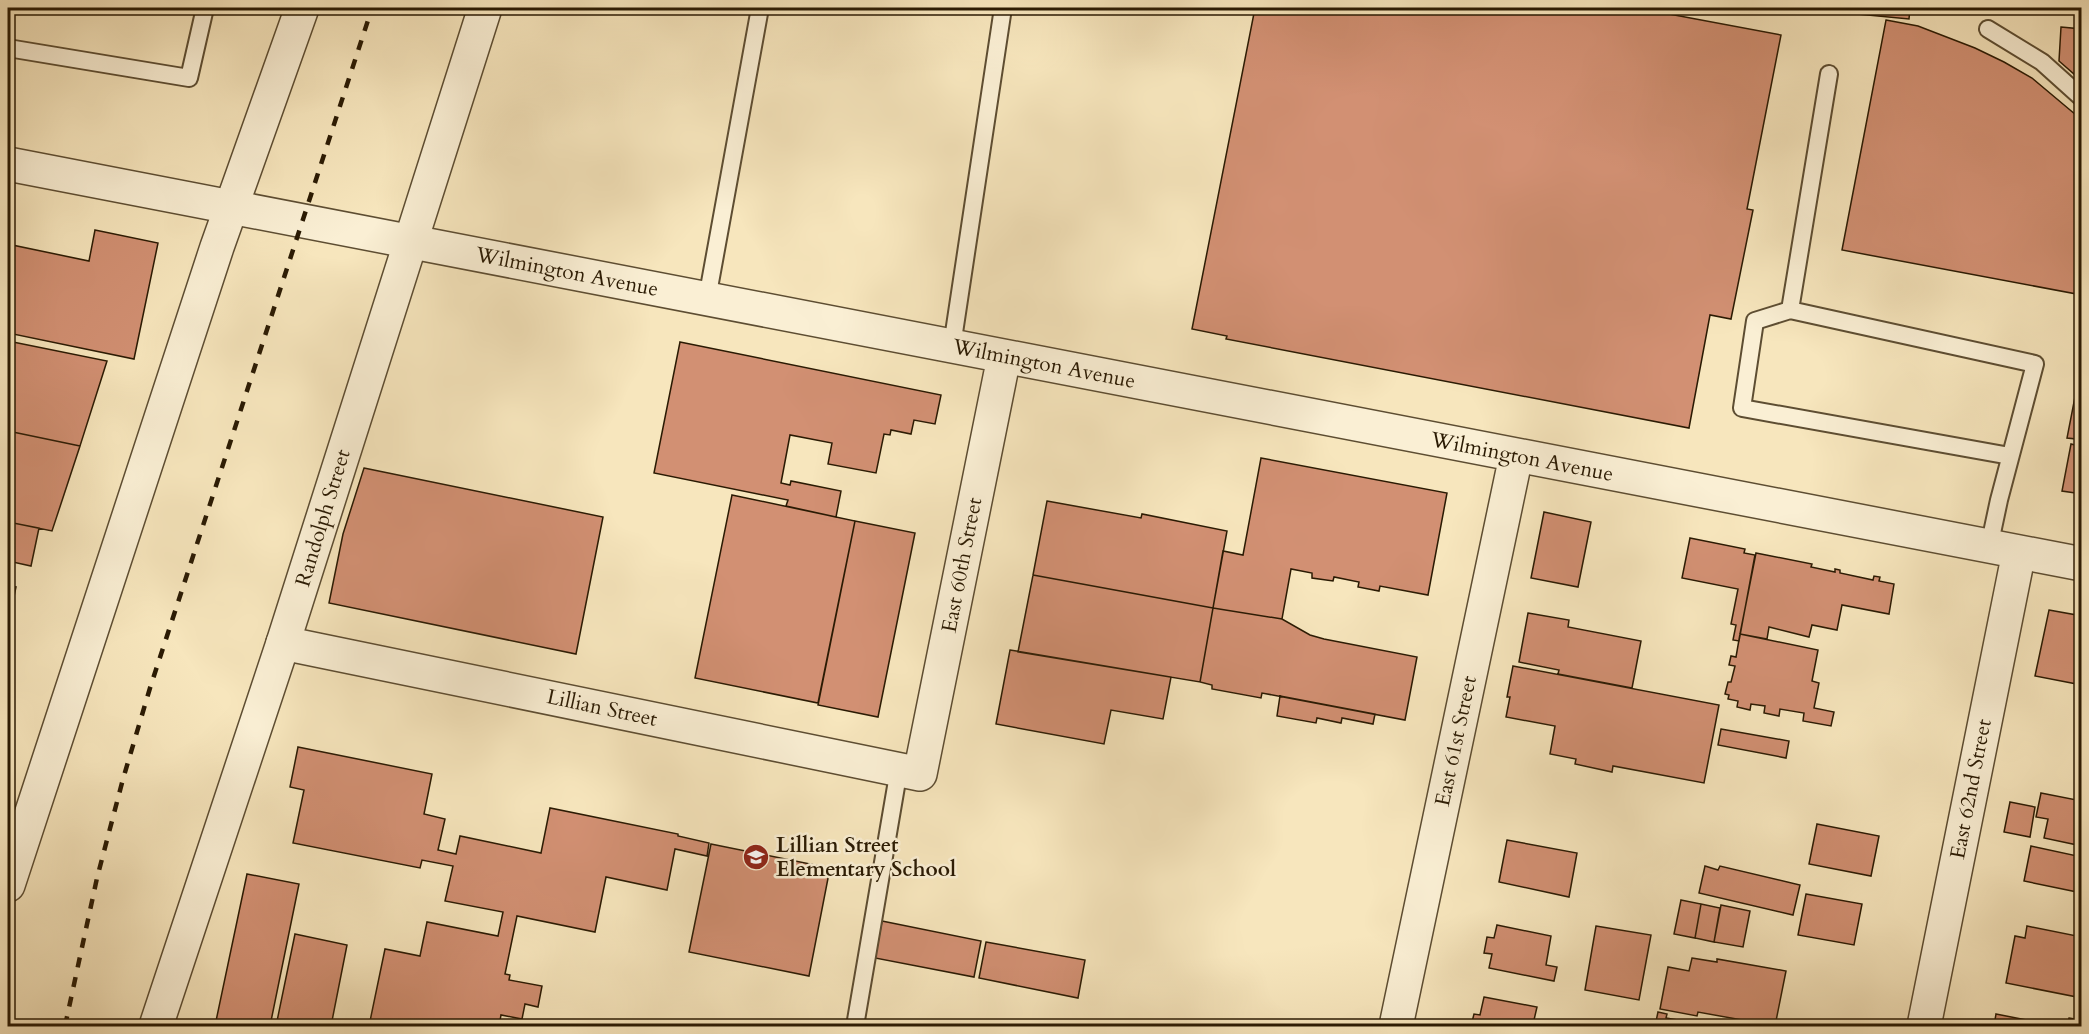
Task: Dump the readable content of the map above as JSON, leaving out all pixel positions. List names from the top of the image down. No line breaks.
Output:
{"streets":{"street":["Wilmington Avenue","Randolph Street","East 60th Street","Lillian Street","East 61st Street","East 62nd Street"]},"crossings":[["Wilmington Avenue","Randolph Street"],["Wilmington Avenue","East 60th Street"],["Wilmington Avenue","East 61st Street"],["Wilmington Avenue","East 62nd Street"],["Randolph Street","Lillian Street"],["East 60th Street","Lillian Street"]],"places":{"school or university":["Lillian Street Elementary School"]}}
